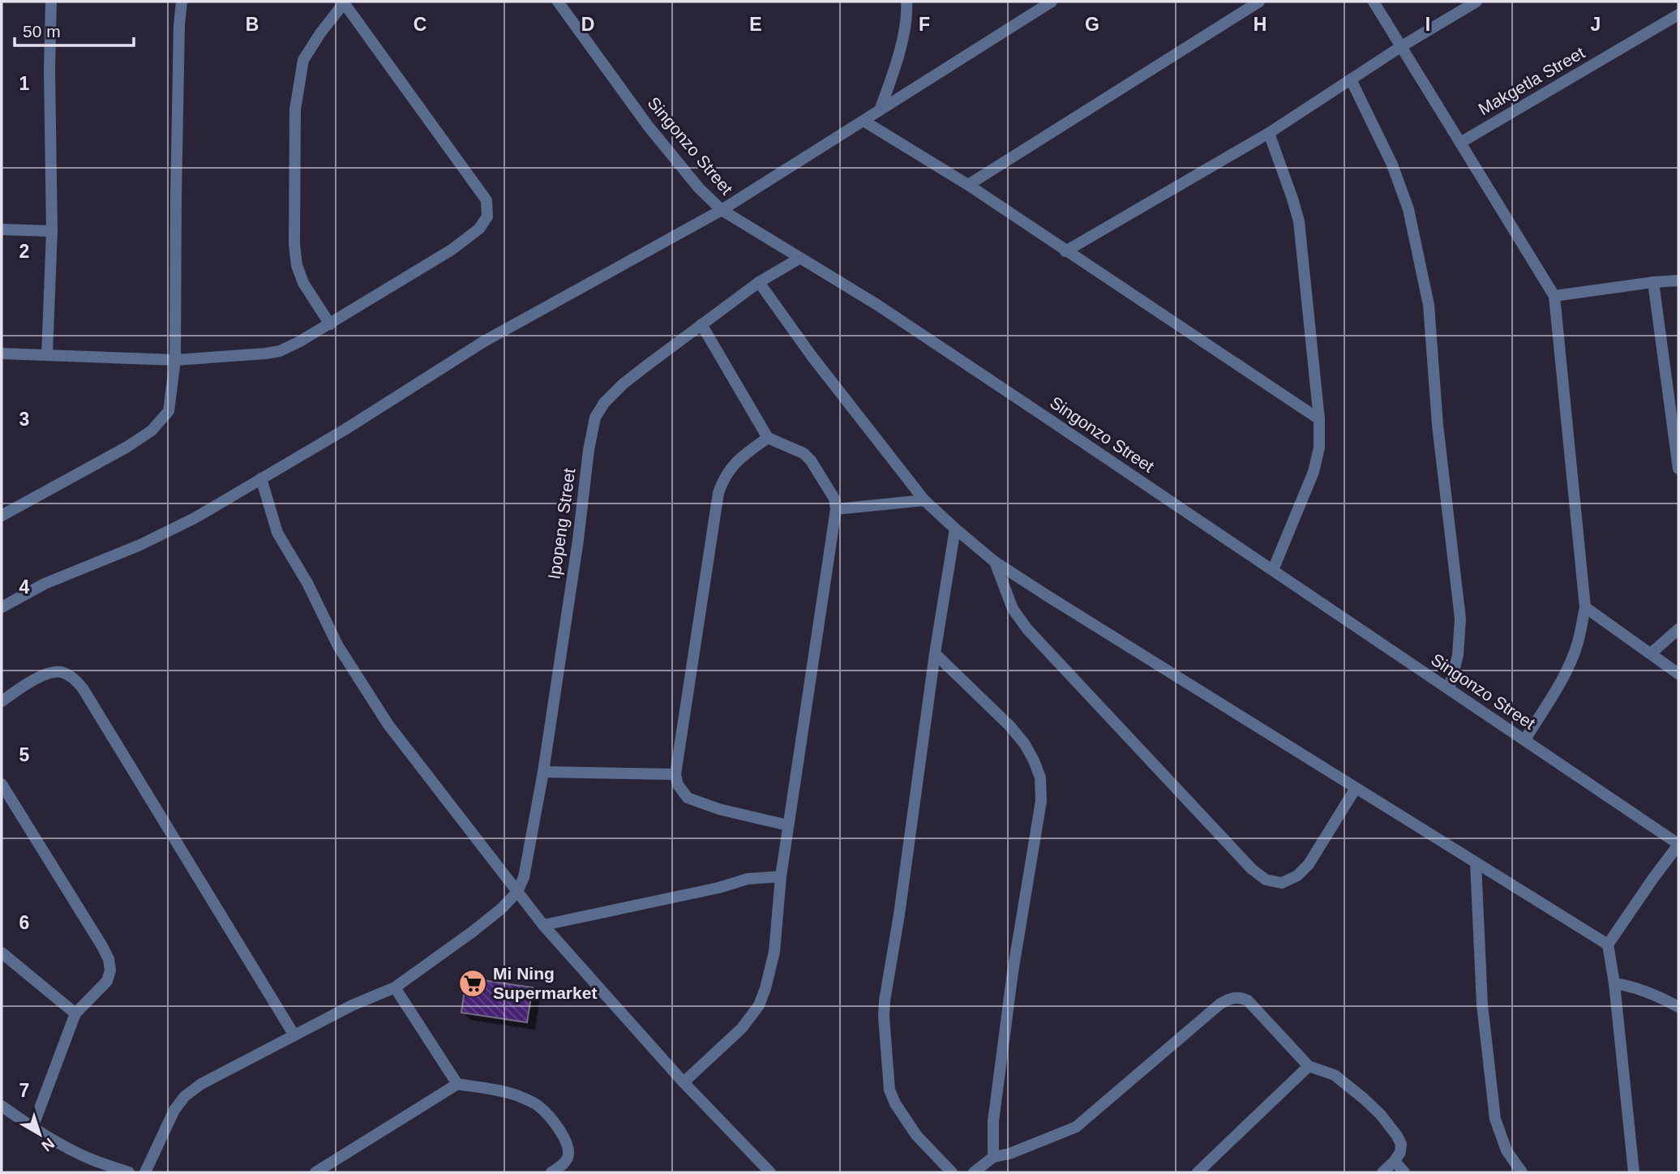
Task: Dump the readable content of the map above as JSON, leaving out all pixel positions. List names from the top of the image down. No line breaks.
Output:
{"streets":{"street":["Makgetla Street","Singonzo Street","Ipopeng Street"]},"crossings":[["Singonzo Street","Ipopeng Street"]],"places":{"supermarket":["Mi Ning Supermarket"]},"scale_bar":"50 m","north":"bottom right","grid":{"columns":["B","C","D","E","F","G","H","I","J"],"rows":["1","2","3","4","5","6","7"]}}
